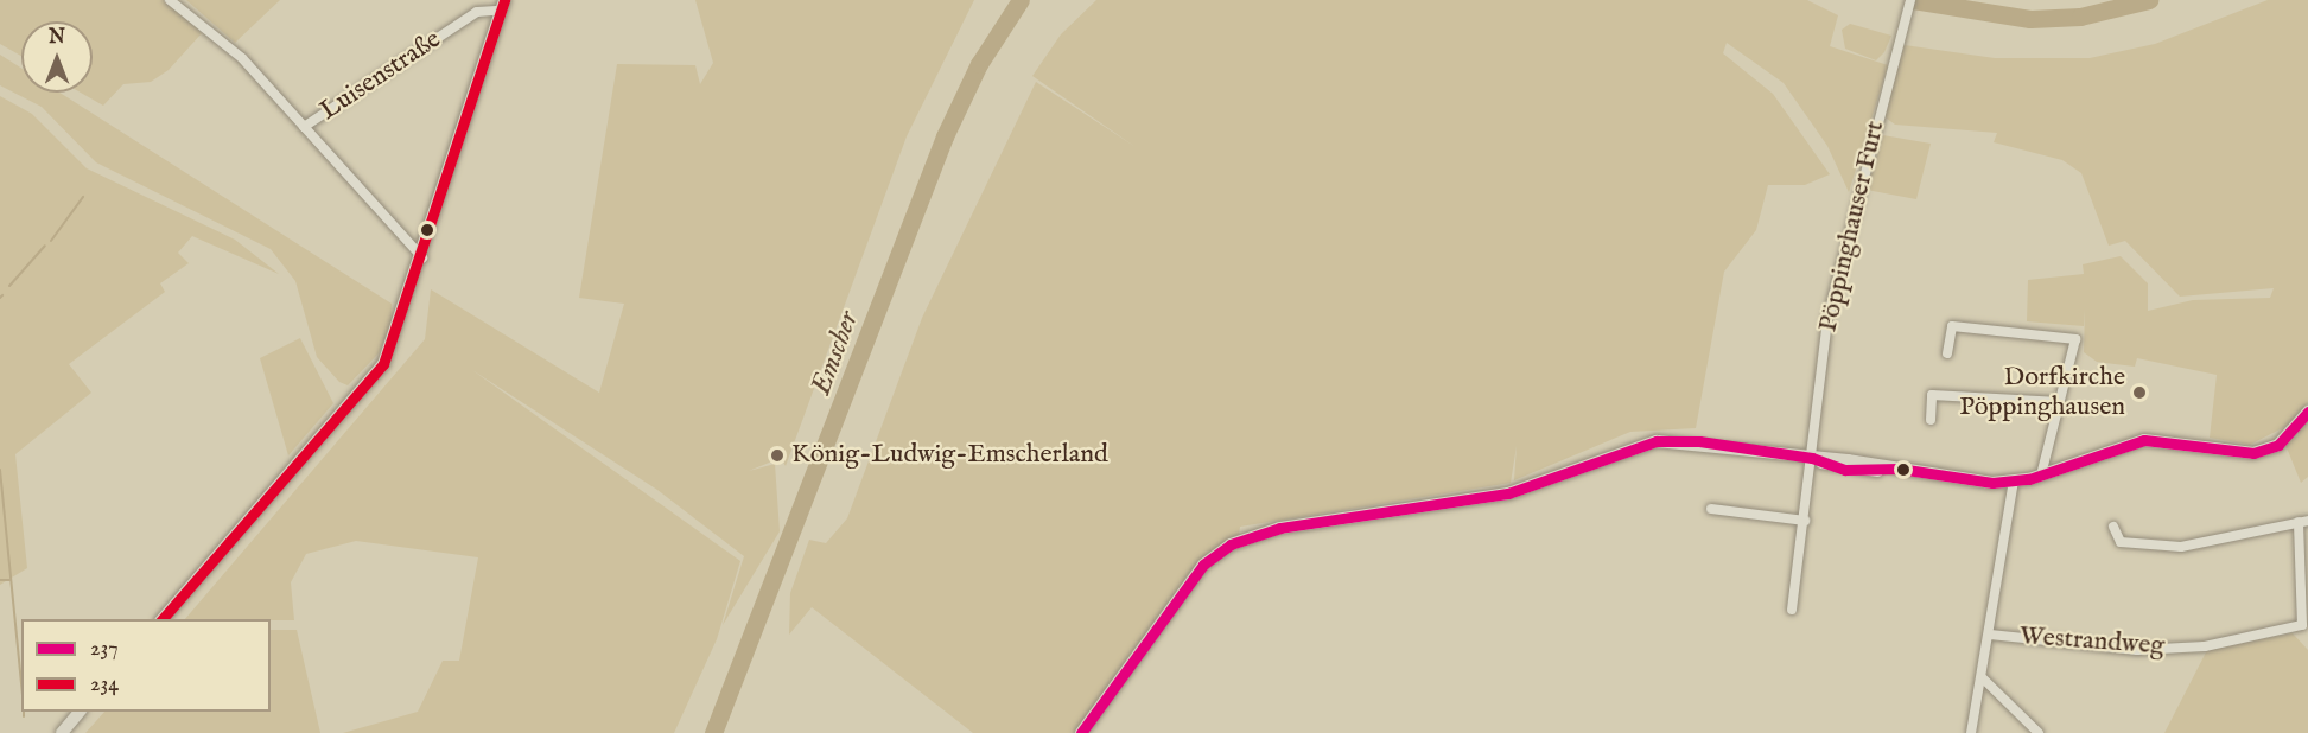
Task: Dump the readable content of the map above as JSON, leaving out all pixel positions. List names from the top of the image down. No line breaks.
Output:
{"streets":{"street":["Luisenstraße","Pöppinghauser Furt","Westrandweg"]},"water":["Emscher"],"places":["Dorfkirche Pöppinghausen","König-Ludwig-Emscherland"],"lines":["transit line 234","transit line 237"],"legend":["237","234"],"north":"top"}
